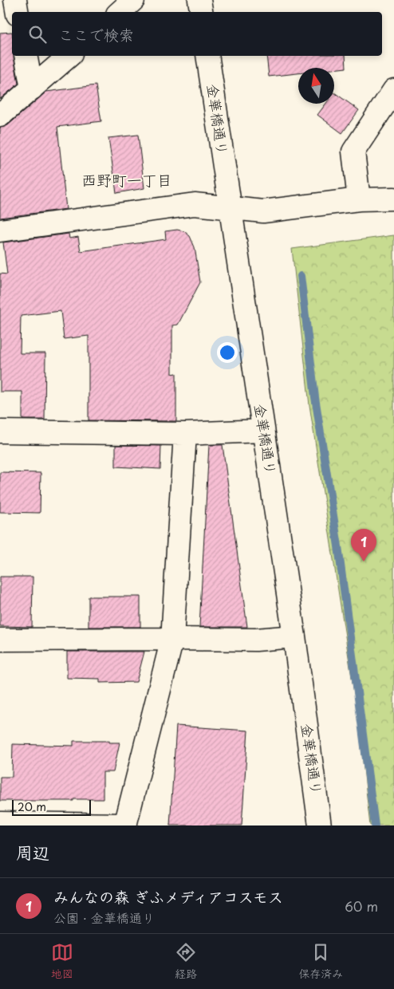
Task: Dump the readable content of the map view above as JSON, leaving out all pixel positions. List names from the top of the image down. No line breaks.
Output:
{"streets":{"street":["金華橋通り"]},"districts":["西野町一丁目"],"scale_bar":"20 m","north":"top","page":{"search":"ここで検索","pins":"1","scale":"20 m","heading":"周辺","list":[{"mark":"1","name":"みんなの森 ぎふメディアコスモス","note":"公園 · 金華橋通り","value":"60 m"}],"nav":["地図","経路","保存済み"]}}
